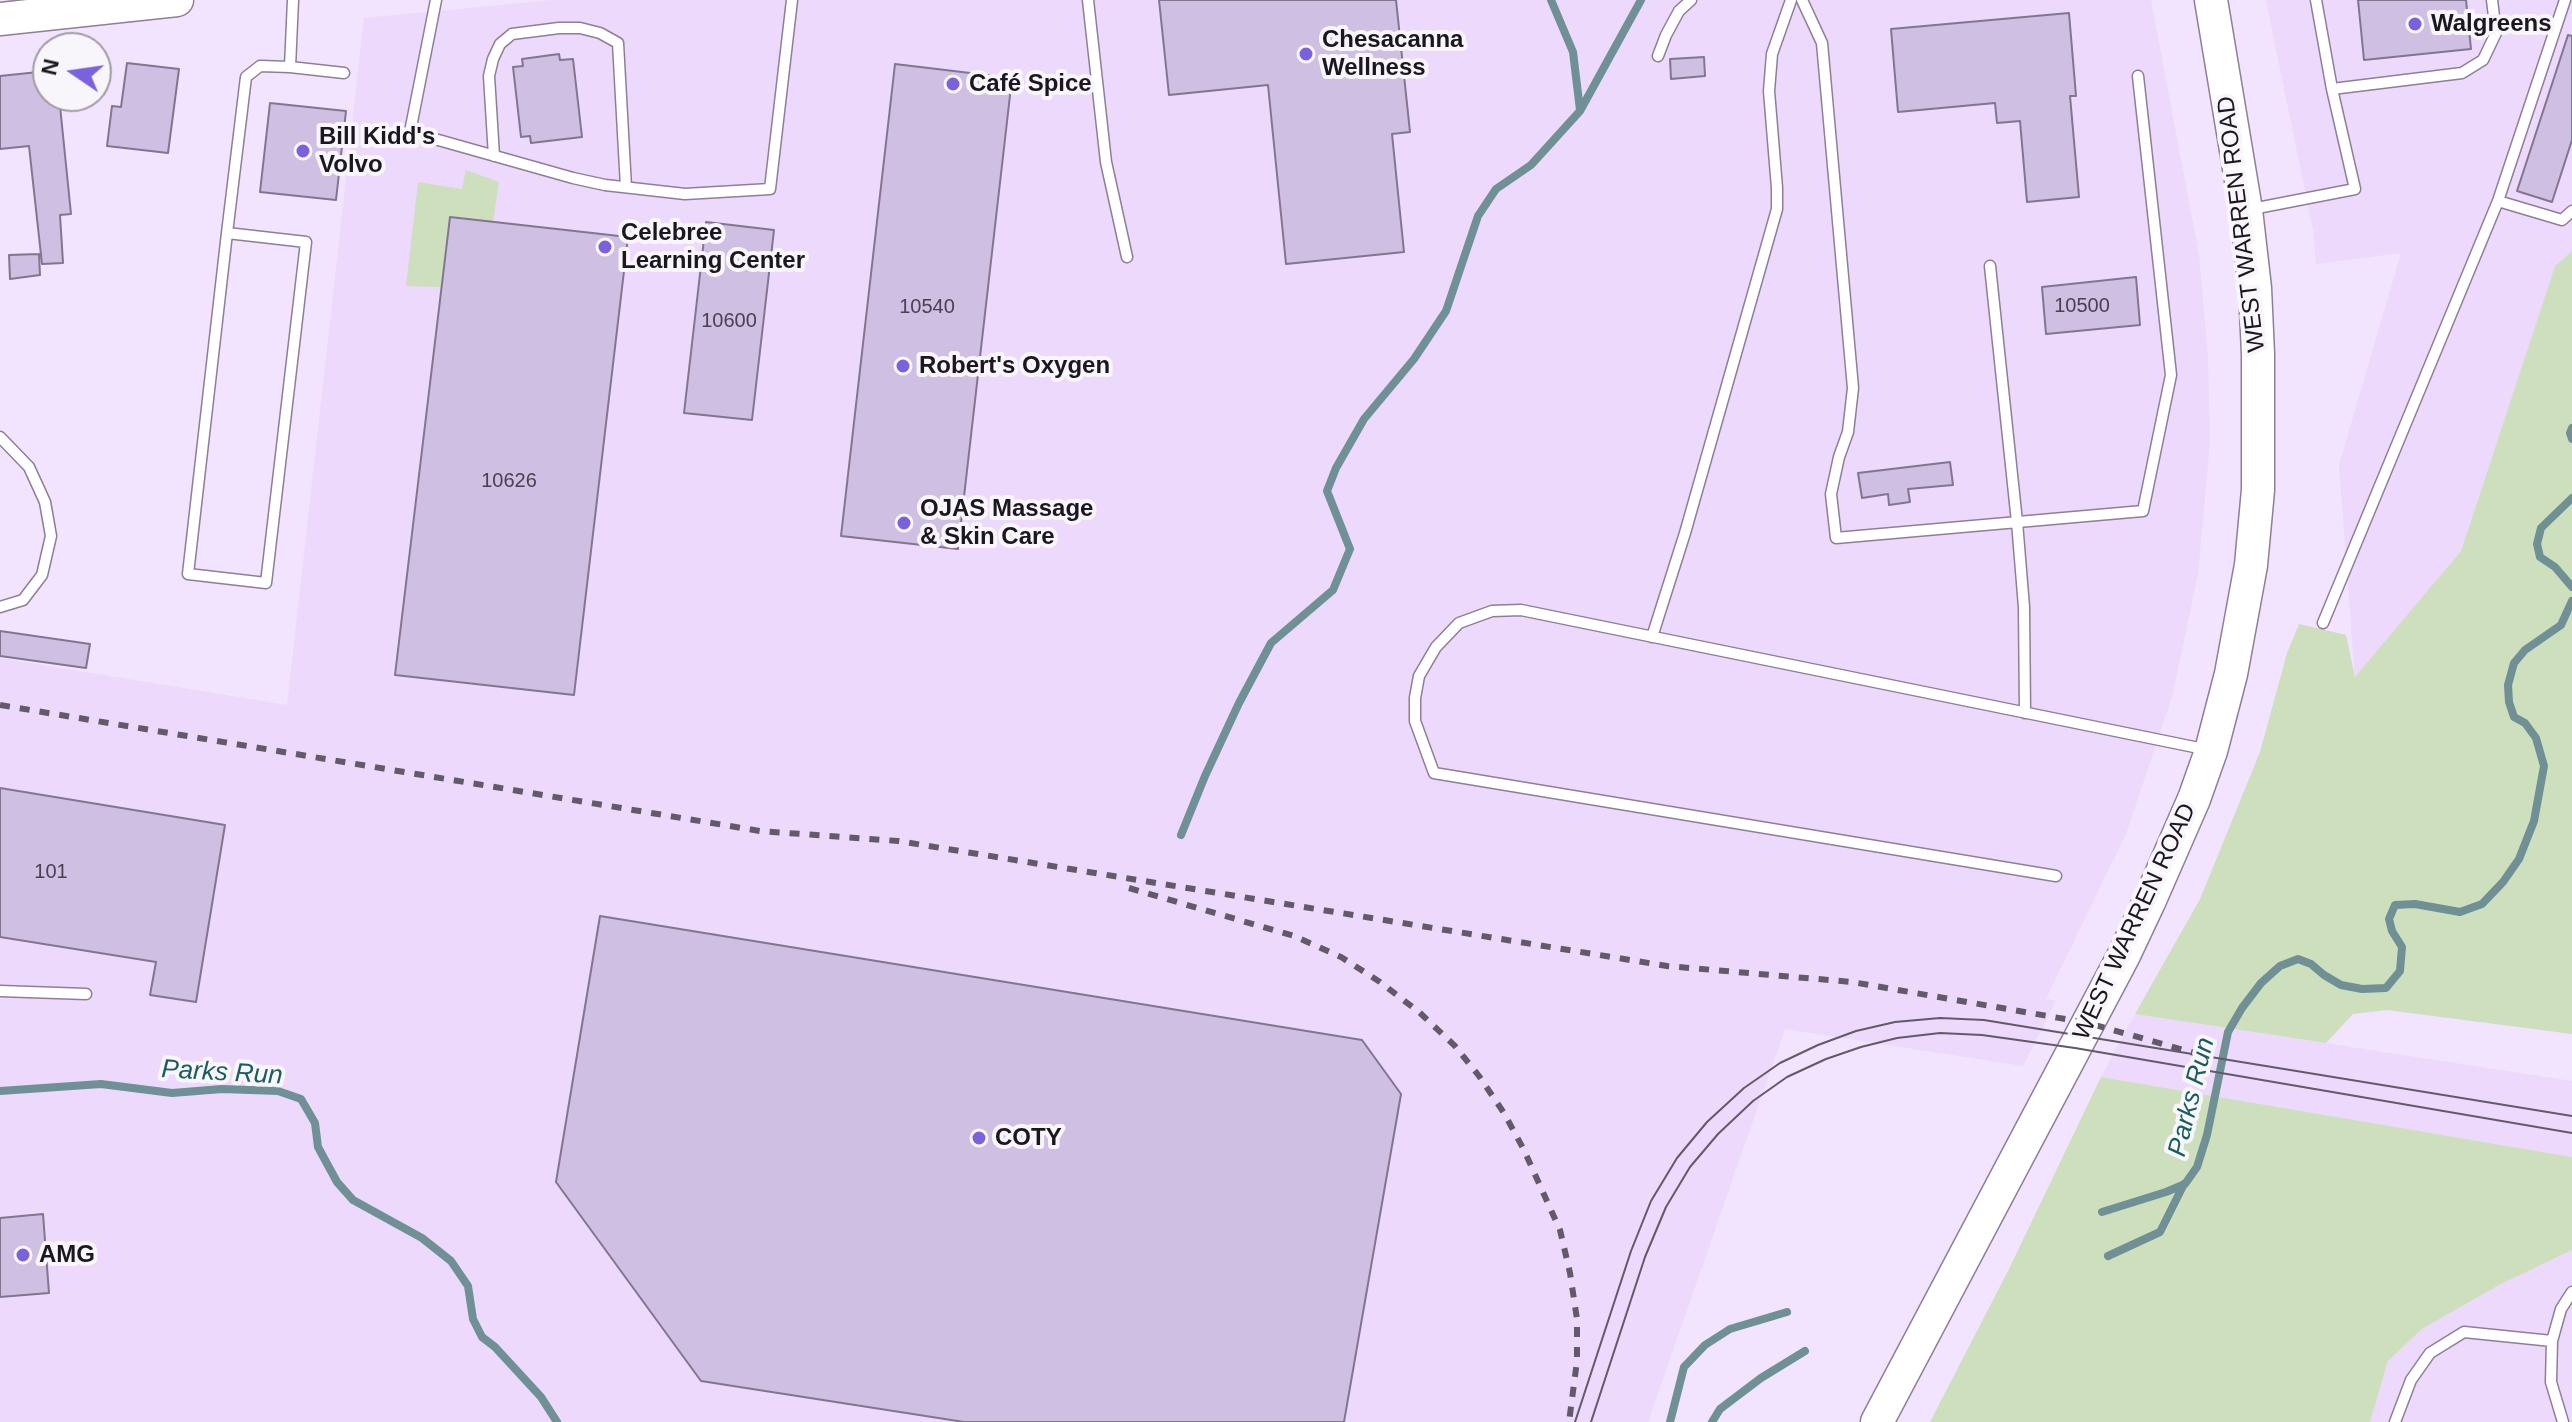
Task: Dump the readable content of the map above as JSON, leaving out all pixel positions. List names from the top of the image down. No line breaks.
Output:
{"streets":{"main road":["WEST WARREN ROAD"]},"water":["Parks Run"],"places":["Walgreens","Chesacanna Wellness","Café Spice","Bill Kidd's Volvo","Celebree Learning Center","Robert's Oxygen","OJAS Massage & Skin Care","COTY","AMG"],"house_numbers":["10500","10540","10600","10626","101"],"north":"left"}
